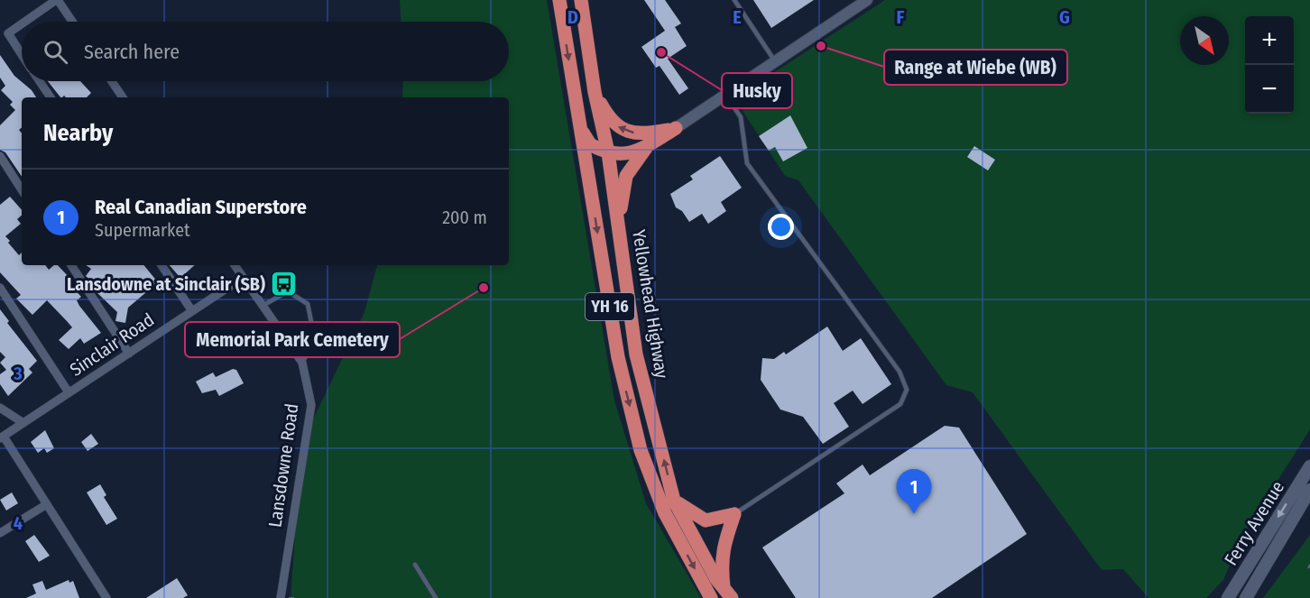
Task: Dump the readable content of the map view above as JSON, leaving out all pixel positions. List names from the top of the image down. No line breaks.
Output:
{"streets":{"highway":["Yellowhead Highway","YH 16"],"main road":["Ferry Avenue"],"street":["Sinclair Road","Lansdowne Road"]},"crossings":[["Sinclair Road","Lansdowne Road"]],"places":{"other":["Range at Wiebe (WB)","Husky","Memorial Park Cemetery"],"bus stop":["Lansdowne at Sinclair (SB)"]},"north":"bottom right","page":{"map_buttons":["+","−"],"search":"Search here","heading":"Nearby","list":[{"mark":"1","name":"Real Canadian Superstore","note":"Supermarket","value":"200 m"}],"pins":"1"},"grid":{"columns":["D","E","F","G"],"rows":["3","4"]}}
